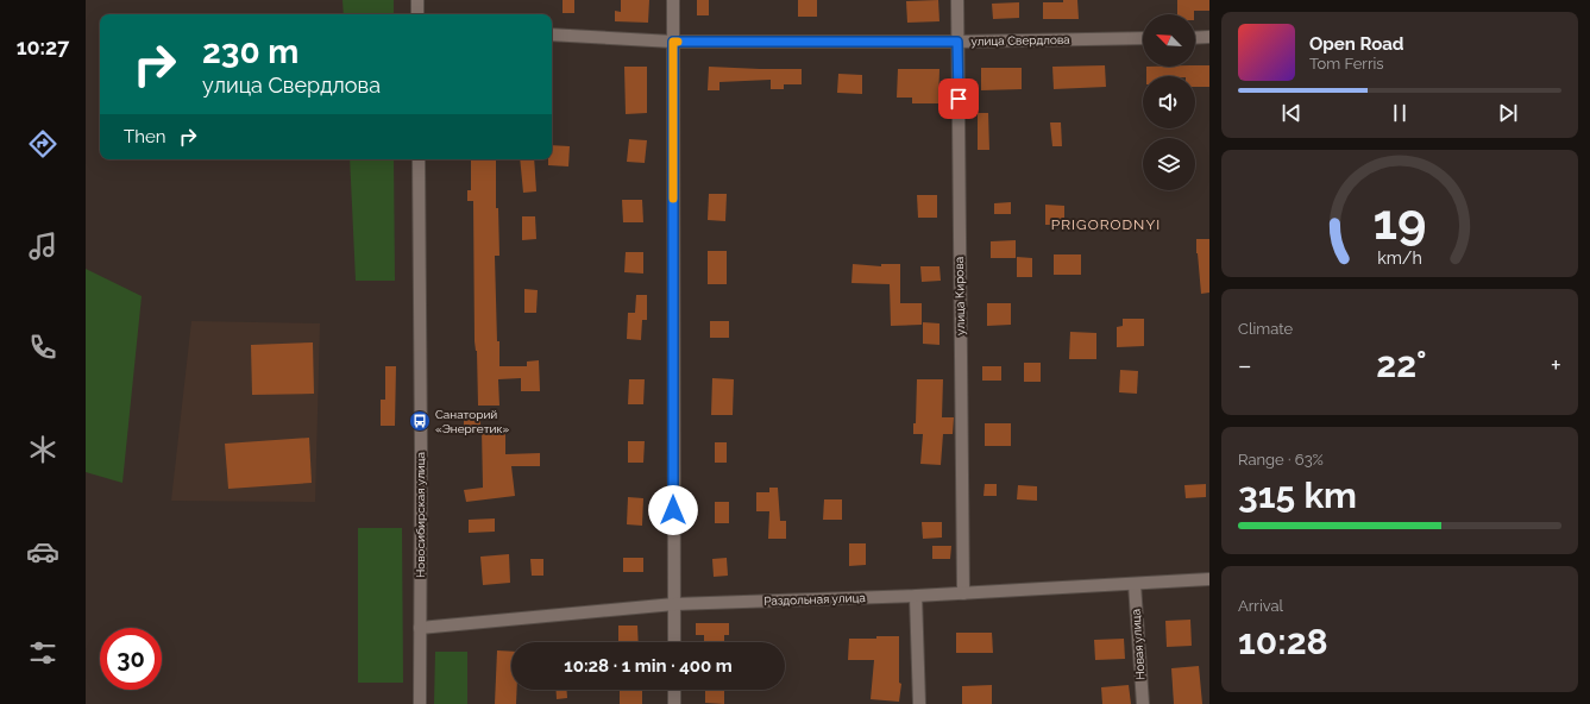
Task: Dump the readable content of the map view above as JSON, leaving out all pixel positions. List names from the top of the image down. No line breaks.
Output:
{"streets":{"street":["улица Свердлова","улица Кирова","Новосибирская улица","Раздольная улица","Новая улица"]},"crossings":[["улица Свердлова","улица Кирова"],["улица Кирова","Раздольная улица"],["Новосибирская улица","Раздольная улица"],["Раздольная улица","Новая улица"]],"districts":["PRIGORODNYI"],"places":{"bus stop":["Санаторий «Энергетик»"]},"north":"top left","page":{"tabs":"10:27","turn":["230 m","улица Свердлова"],"song":["Open Road","Tom Ferris"],"then":"Then","tile":["Climate",["Range · 63%","315 km"],["Arrival","10:28"]],"heat":["−","22°","+"],"limit":"30","trip":"10:28 · 1 min · 400 m","gauge":["19","km/h"]}}
